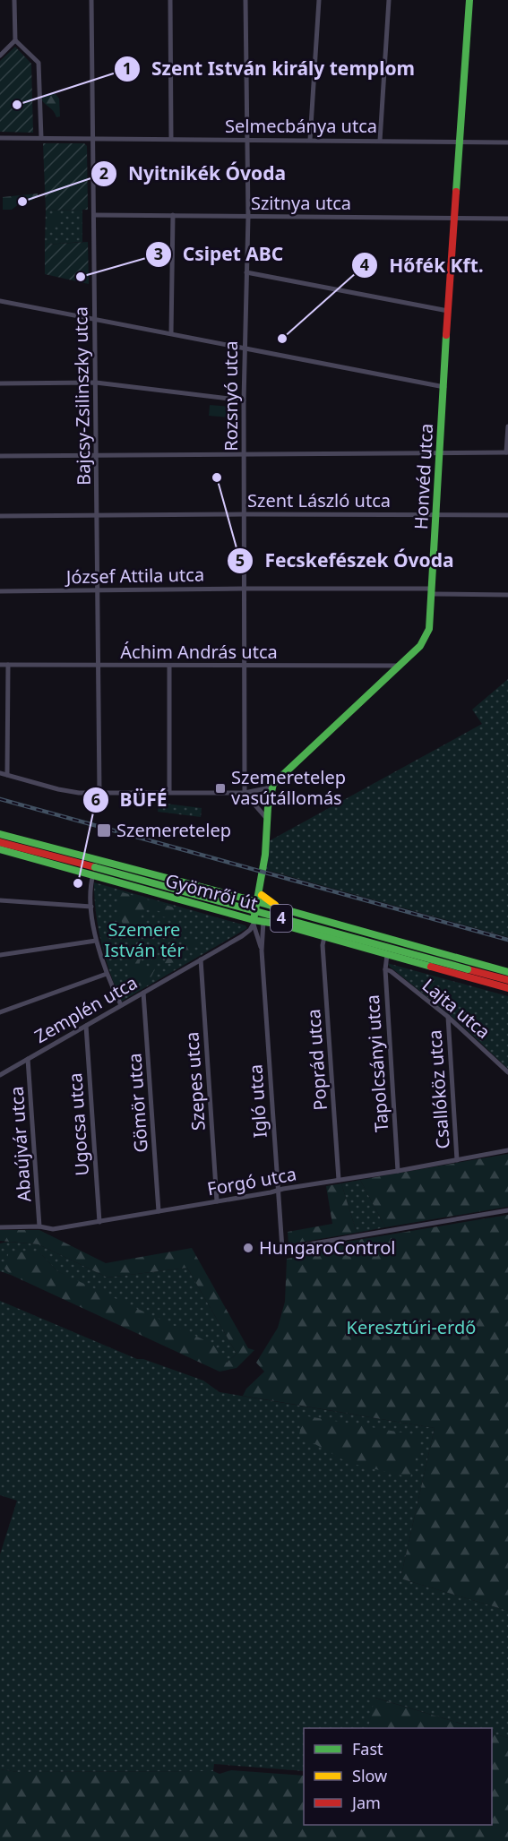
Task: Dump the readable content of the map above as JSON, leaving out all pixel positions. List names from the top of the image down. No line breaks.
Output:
{"streets":{"street":["Selmecbánya utca","Szitnya utca","Bajcsy-Zsilinszky utca","Rozsnyó utca","Honvéd utca","Szent László utca","József Attila utca","Áchim András utca","Gyömrői út","4","Lajta utca","Zemplén utca","Poprád utca","Tapolcsányi utca","Szepes utca","Csallóköz utca","Igló utca","Gömör utca","Ugocsa utca","Abaújvár utca","Forgó utca"]},"crossings":[["Selmecbánya utca","Bajcsy-Zsilinszky utca"],["Selmecbánya utca","Rozsnyó utca"],["Selmecbánya utca","Honvéd utca"],["Szitnya utca","Bajcsy-Zsilinszky utca"],["Szitnya utca","Rozsnyó utca"],["Szitnya utca","Honvéd utca"],["Bajcsy-Zsilinszky utca","Szent László utca"],["Bajcsy-Zsilinszky utca","József Attila utca"],["Bajcsy-Zsilinszky utca","Áchim András utca"],["Rozsnyó utca","Szent László utca"],["Rozsnyó utca","József Attila utca"],["Rozsnyó utca","Áchim András utca"],["Honvéd utca","Szent László utca"],["Honvéd utca","József Attila utca"],["Honvéd utca","Áchim András utca"],["Gyömrői út","4"],["Gyömrői út","Zemplén utca"],["Gyömrői út","Poprád utca"],["Gyömrői út","Tapolcsányi utca"],["Gyömrői út","Igló utca"],["Lajta utca","Tapolcsányi utca"],["Lajta utca","Csallóköz utca"],["Zemplén utca","Szepes utca"],["Zemplén utca","Igló utca"],["Zemplén utca","Gömör utca"],["Zemplén utca","Ugocsa utca"],["Zemplén utca","Abaújvár utca"],["Poprád utca","Forgó utca"],["Tapolcsányi utca","Forgó utca"],["Szepes utca","Forgó utca"],["Csallóköz utca","Forgó utca"],["Igló utca","Forgó utca"],["Gömör utca","Forgó utca"],["Ugocsa utca","Forgó utca"],["Abaújvár utca","Forgó utca"]],"parks":["Szemere István tér","Keresztúri-erdő"],"places":{"other":["Szent István király templom","Nyitnikék Óvoda","Csipet ABC","Hőfék Kft.","Fecskefészek Óvoda","BÜFÉ","HungaroControl"],"transit":["Szemeretelep vasútállomás","Szemeretelep"]},"legend":["Fast","Slow","Jam"]}
